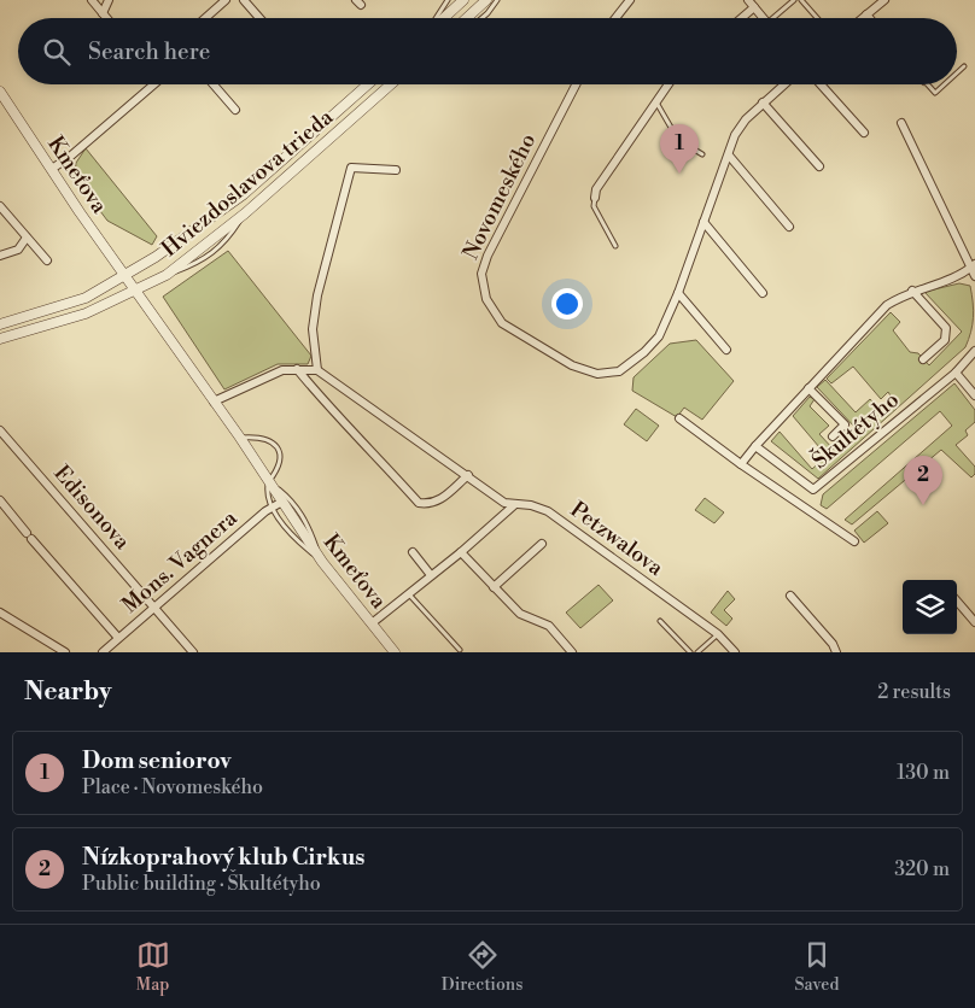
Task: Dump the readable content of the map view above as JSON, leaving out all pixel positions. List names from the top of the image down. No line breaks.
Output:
{"streets":{"street":["Kmeťova","Hviezdoslavova trieda","Novomeského","Škultétyho","Edisonova","Petzwalova","Mons. Vagnera"]},"crossings":[["Kmeťova","Hviezdoslavova trieda"],["Kmeťova","Mons. Vagnera"],["Edisonova","Mons. Vagnera"]],"page":{"search":"Search here","pins":["1","2"],"heading":["Nearby","2 results"],"list":[{"mark":"1","name":"Dom seniorov","note":"Place · Novomeského","value":"130 m"},{"mark":"2","name":"Nízkoprahový klub Cirkus","note":"Public building · Škultétyho","value":"320 m"}],"nav":["Map","Directions","Saved"]}}
